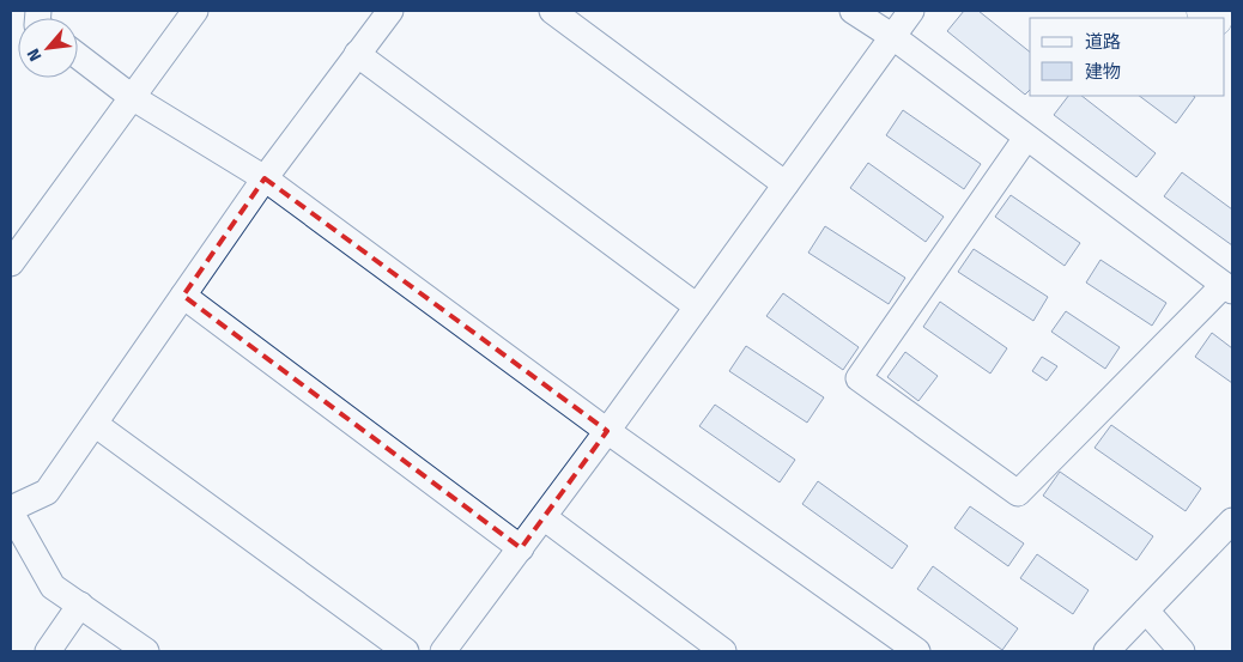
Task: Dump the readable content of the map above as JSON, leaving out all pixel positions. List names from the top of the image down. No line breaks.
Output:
{"legend":["道路","建物"],"north":"bottom left"}
